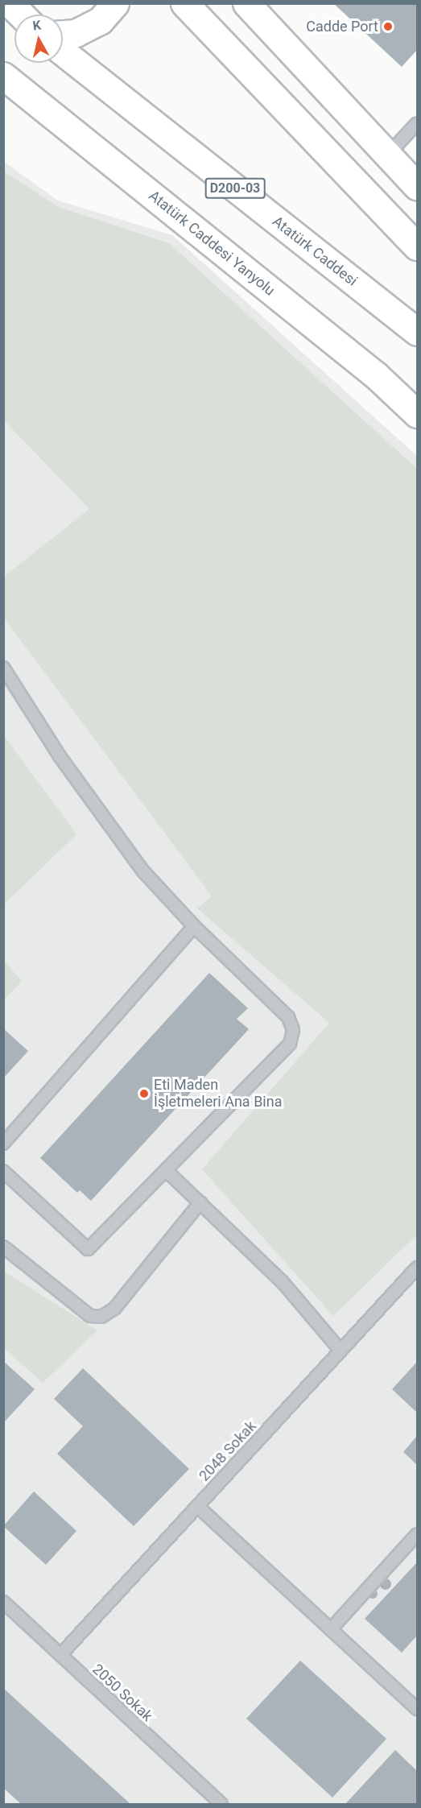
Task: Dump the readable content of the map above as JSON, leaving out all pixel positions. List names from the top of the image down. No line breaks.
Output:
{"streets":{"main road":["D200-03","Atatürk Caddesi Yanyolu","Atatürk Caddesi"],"lane":["2048 Sokak","2050 Sokak"]},"crossings":[["2048 Sokak","2050 Sokak"]],"places":["Cadde Port","Eti Maden İşletmeleri Ana Bina"],"north":"top"}
